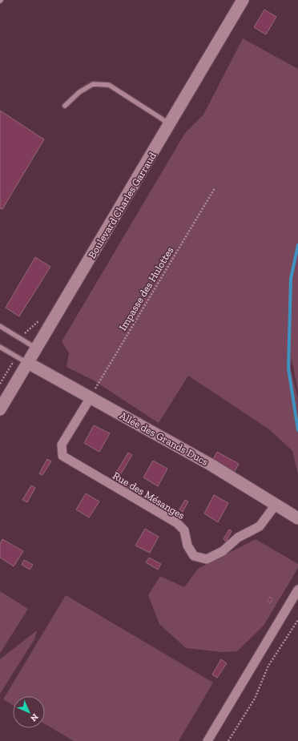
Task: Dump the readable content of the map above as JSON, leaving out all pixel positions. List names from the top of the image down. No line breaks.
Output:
{"streets":{"main road":["Boulevard Charles Garraud","Allée des Grands Ducs"],"street":["Rue des Mésanges"],"path":["Impasse des Hulottes"]},"crossings":[["Boulevard Charles Garraud","Allée des Grands Ducs"],["Impasse des Hulottes","Allée des Grands Ducs"],["Impasse des Hulottes","Rue des Mésanges"],["Allée des Grands Ducs","Rue des Mésanges"]],"north":"bottom right"}
